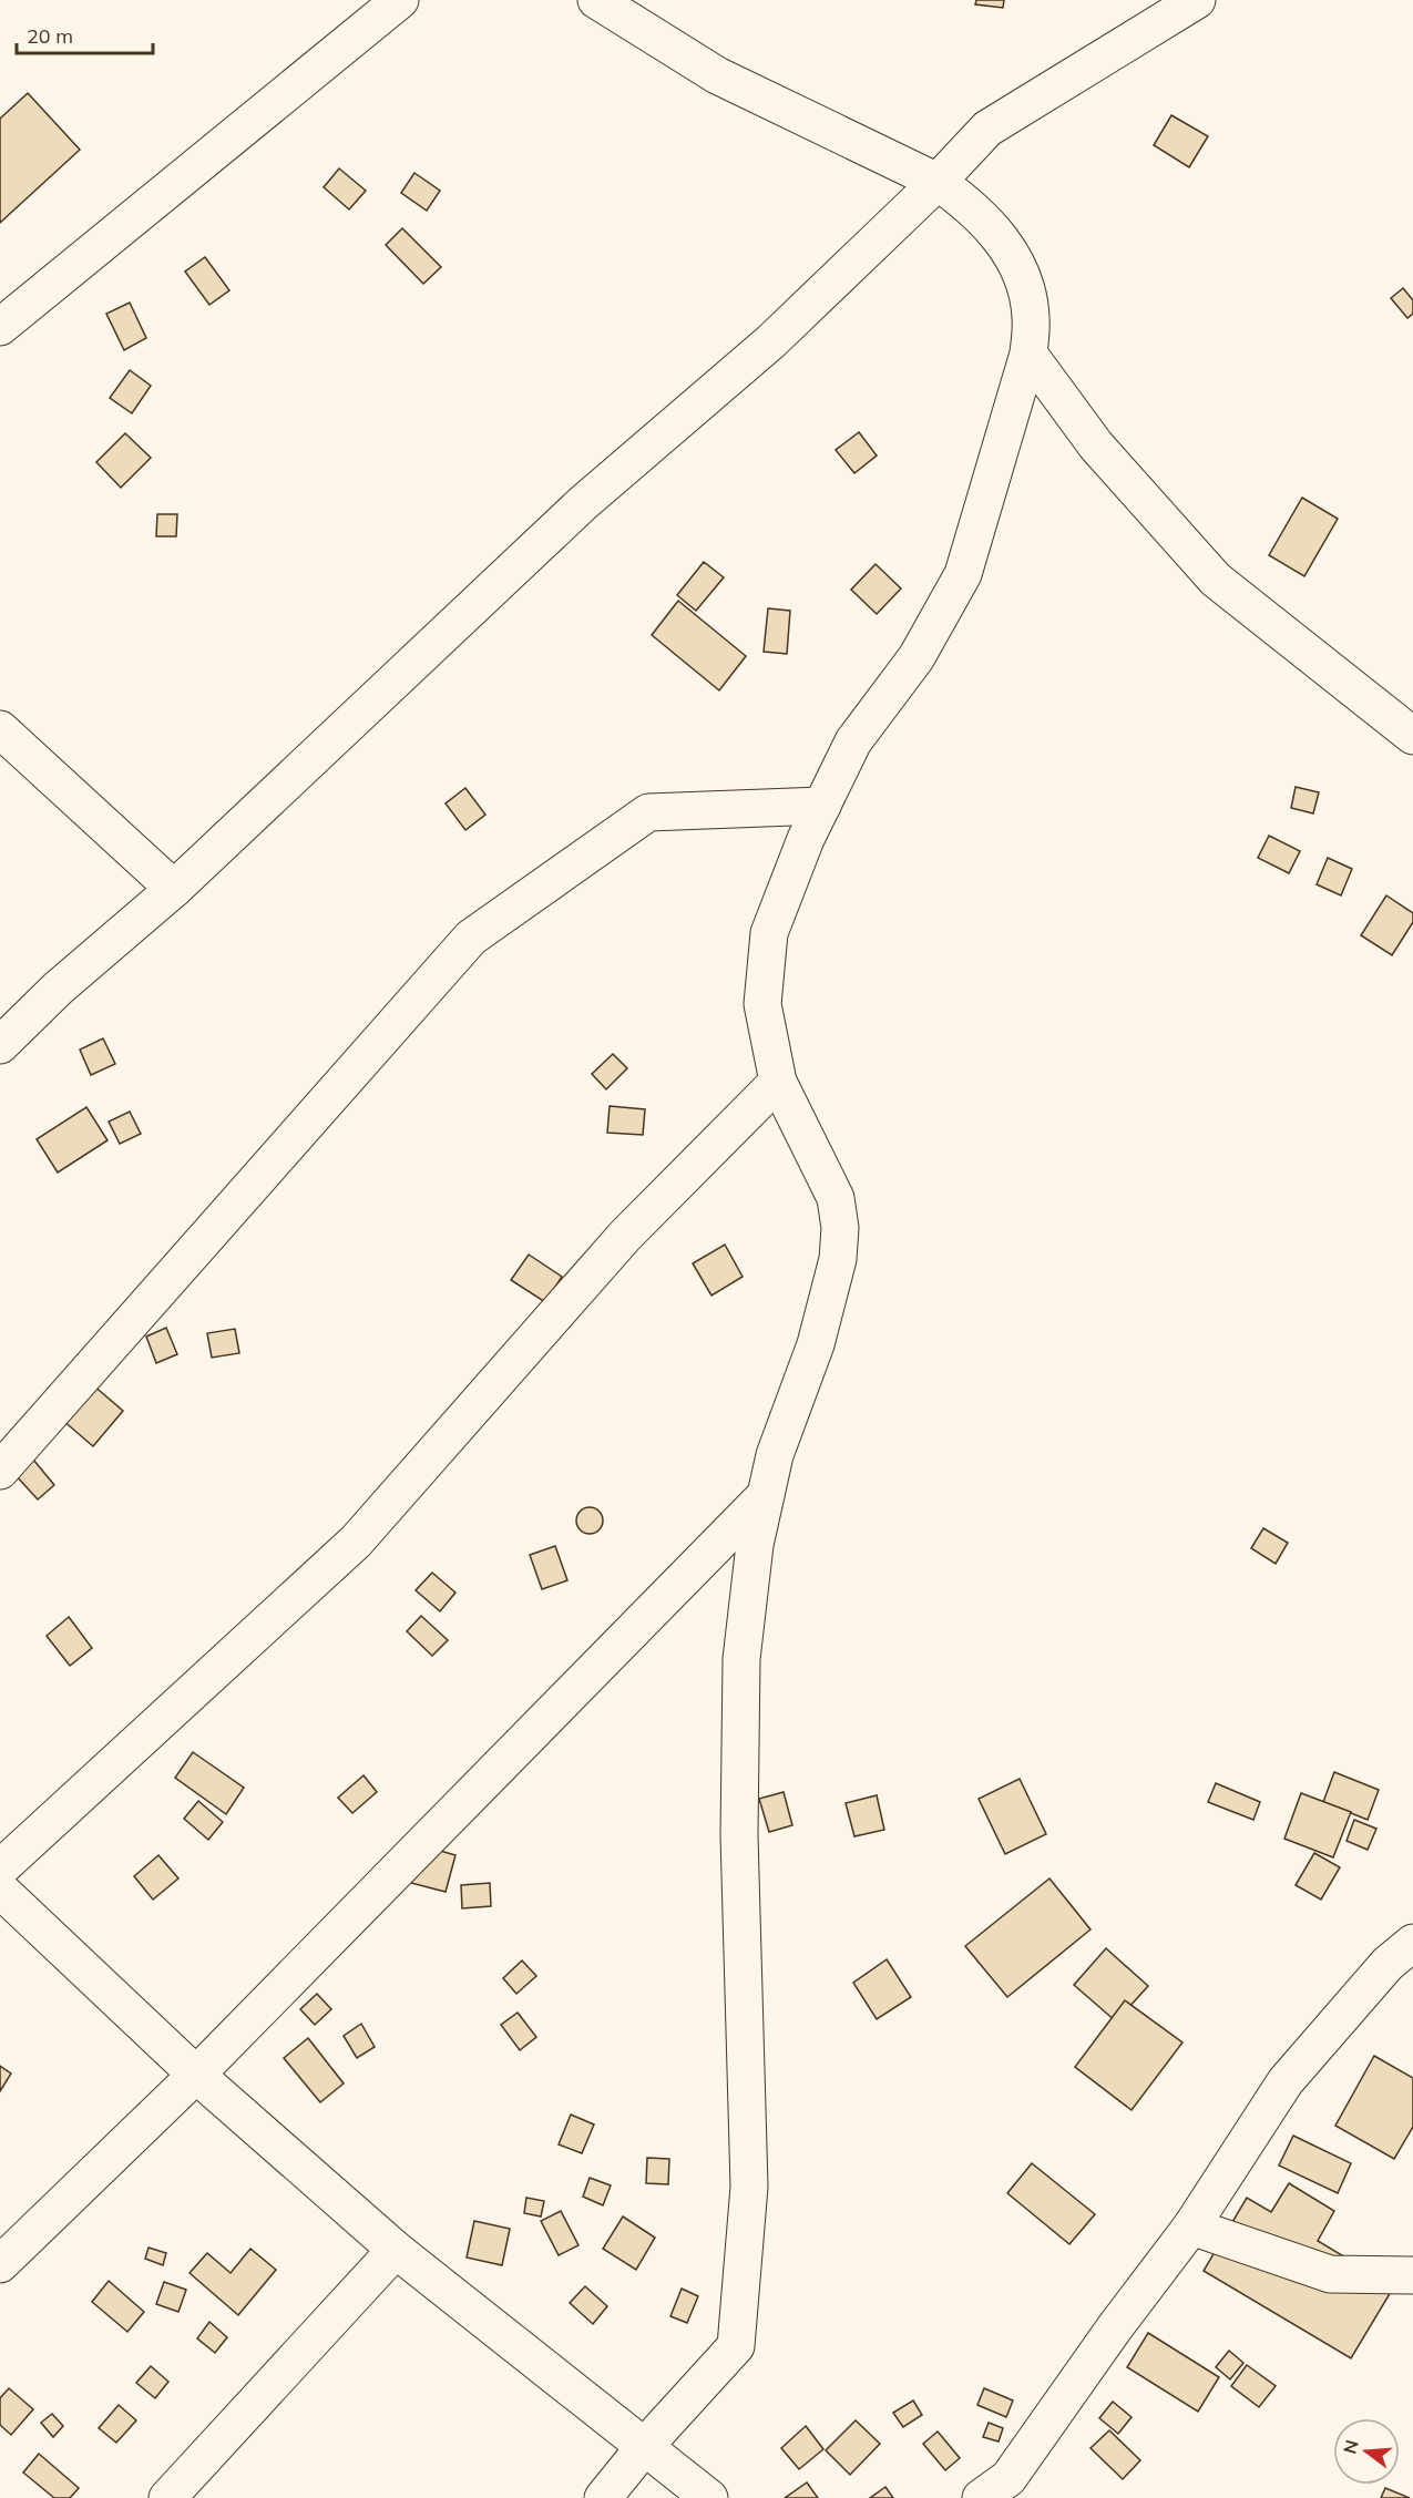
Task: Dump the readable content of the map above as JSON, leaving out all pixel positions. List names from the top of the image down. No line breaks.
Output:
{"scale_bar":"20 m","north":"left"}
